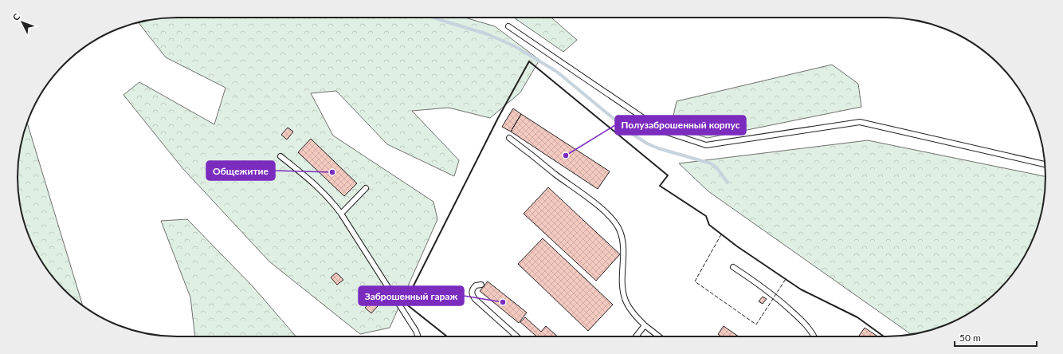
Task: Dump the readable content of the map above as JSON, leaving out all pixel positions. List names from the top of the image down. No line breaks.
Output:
{"places":["Полузаброшенный корпус","Общежитие","Заброшенный гараж"],"scale_bar":"50 m","north":"top left"}
